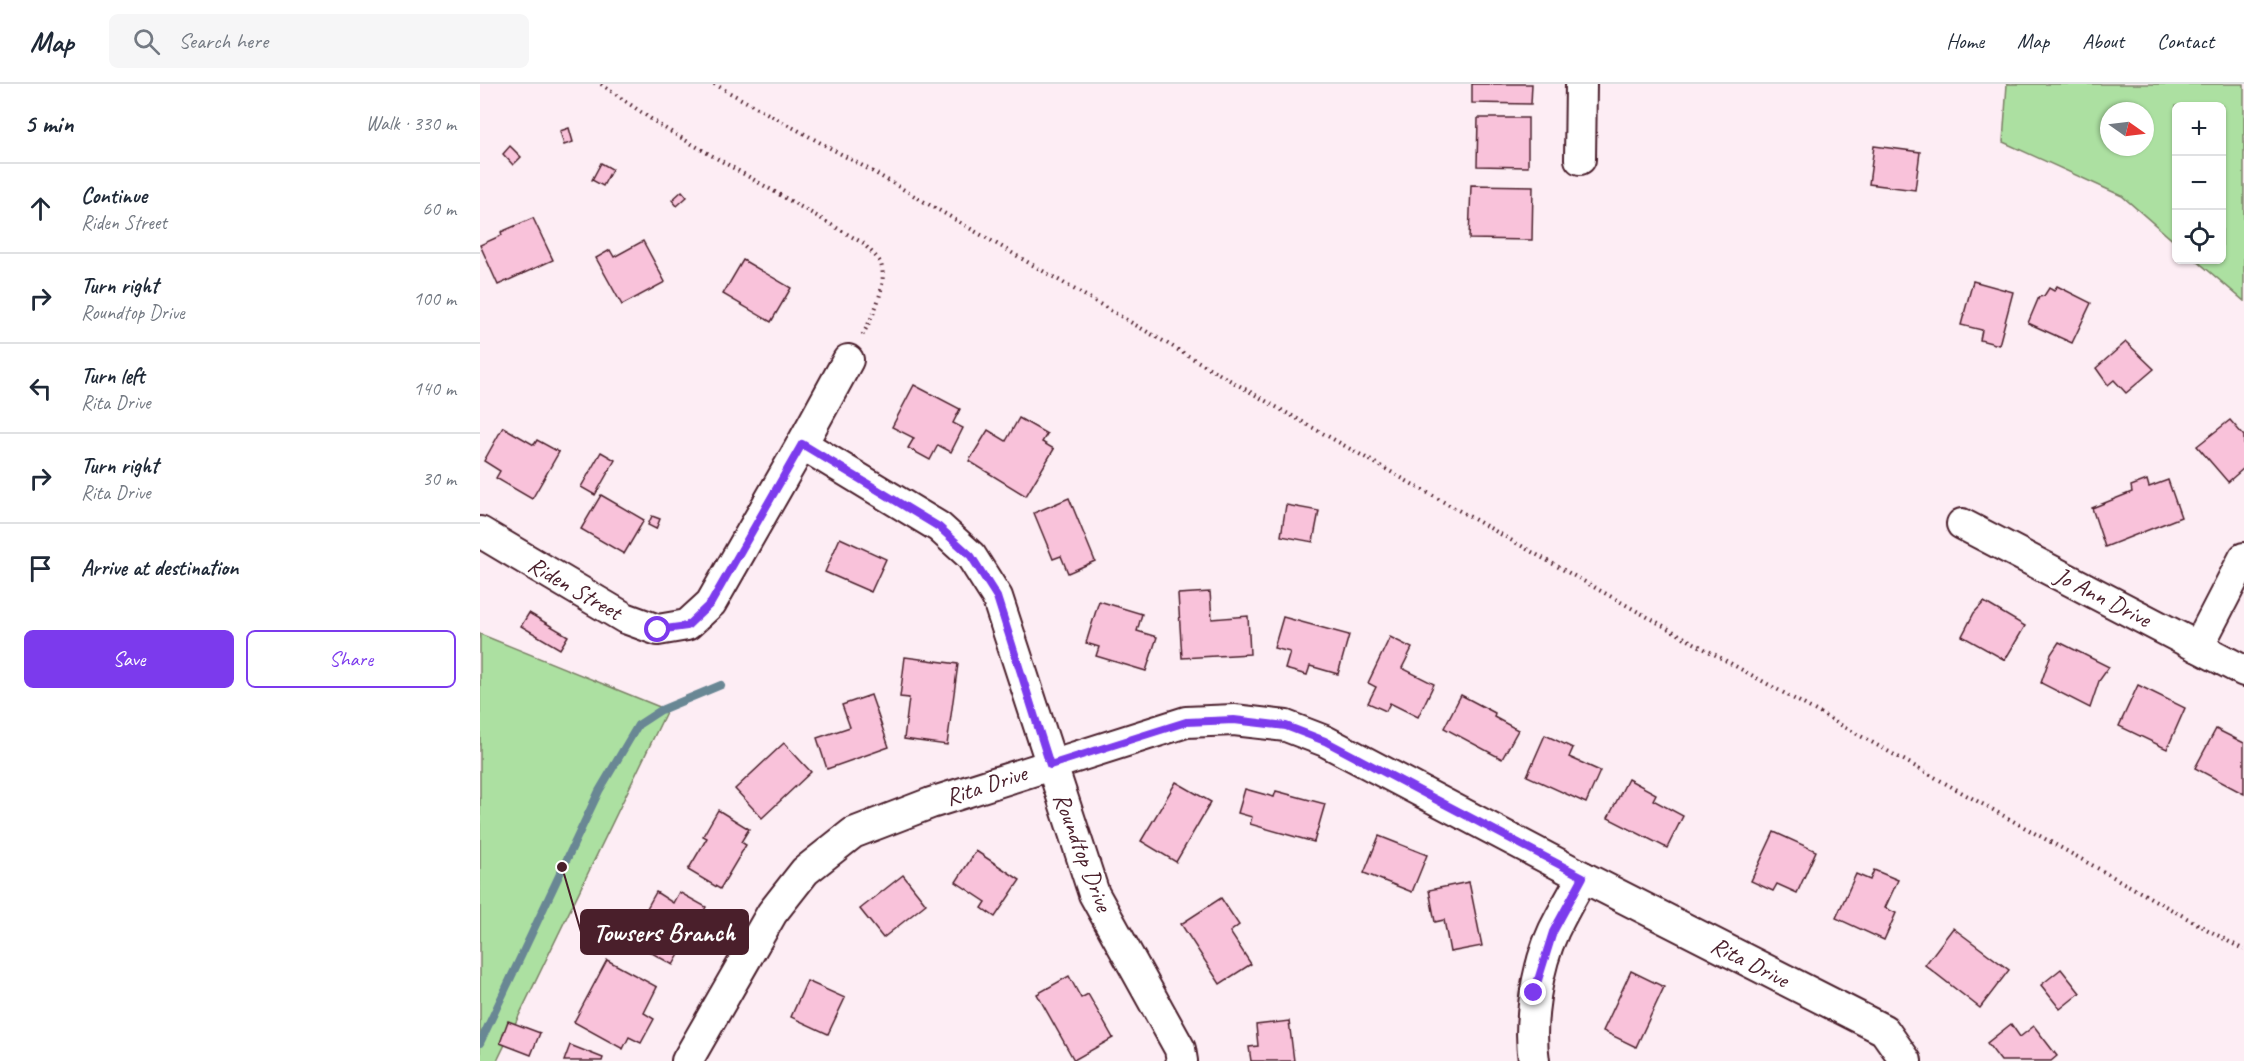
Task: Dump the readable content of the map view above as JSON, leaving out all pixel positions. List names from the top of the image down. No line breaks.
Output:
{"streets":{"street":["Riden Street","Jo Ann Drive","Rita Drive","Roundtop Drive"]},"crossings":[["Riden Street","Roundtop Drive"],["Rita Drive","Roundtop Drive"]],"places":["Towsers Branch"],"north":"right","page":{"header":"Map","search":"Search here","nav":["Home","Map","About","Contact"],"heading":["5 min","Walk · 330 m"],"map_buttons":["+","−"],"list":[["Continue","Riden Street","60 m"],["Turn right","Roundtop Drive","100 m"],["Turn left","Rita Drive","140 m"],["Turn right","Rita Drive","30 m"],"Arrive at destination"],"buttons":["Save","Share"]}}
